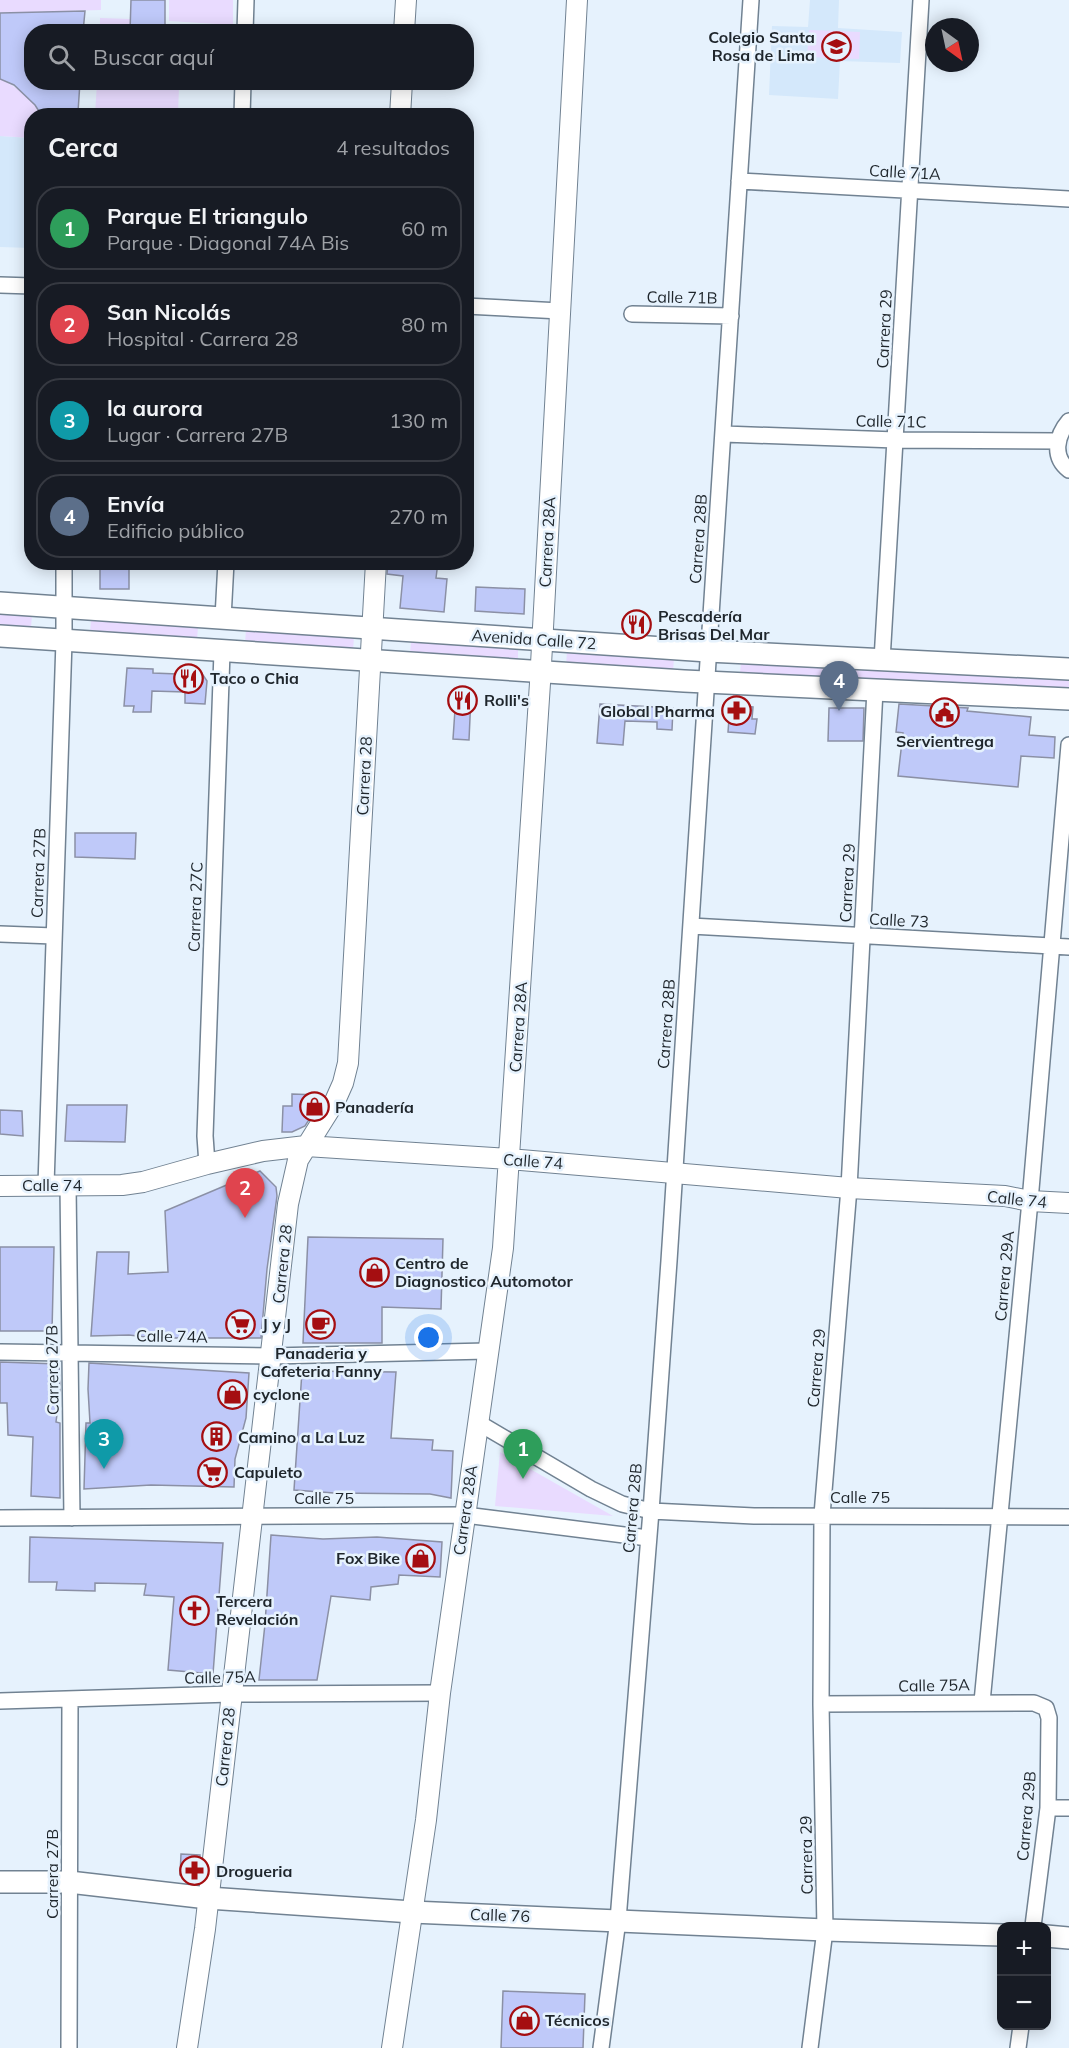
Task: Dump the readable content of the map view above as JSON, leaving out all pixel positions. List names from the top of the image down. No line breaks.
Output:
{"streets":{"main road":["Avenida Calle 72","Calle 76"],"street":["Calle 71A","Calle 71B","Carrera 29","Calle 71C","Carrera 28B","Carrera 28A","Carrera 28","Carrera 27B","Carrera 27C","Calle 73","Calle 74","Carrera 29A","Calle 74A","Calle 75","Calle 75A","Carrera 29B"]},"crossings":[["Calle 71A","Carrera 29"],["Calle 71A","Carrera 28B"],["Calle 71B","Carrera 28B"],["Carrera 29","Calle 71C"],["Carrera 29","Avenida Calle 72"],["Carrera 29","Calle 73"],["Carrera 29","Calle 74"],["Carrera 29","Calle 75"],["Carrera 29","Calle 75A"],["Carrera 29","Calle 76"],["Calle 71C","Carrera 28B"],["Carrera 28B","Avenida Calle 72"],["Carrera 28B","Calle 73"],["Carrera 28B","Calle 74"],["Carrera 28B","Calle 75"],["Carrera 28B","Calle 76"],["Carrera 28A","Avenida Calle 72"],["Carrera 28A","Calle 74"],["Carrera 28A","Calle 74A"],["Carrera 28A","Calle 75"],["Carrera 28A","Calle 75A"],["Carrera 28A","Calle 76"],["Avenida Calle 72","Carrera 28"],["Avenida Calle 72","Carrera 27B"],["Avenida Calle 72","Carrera 27C"],["Carrera 28","Calle 74"],["Carrera 28","Calle 74A"],["Carrera 28","Calle 75"],["Carrera 28","Calle 75A"],["Carrera 28","Calle 76"],["Carrera 27B","Calle 74"],["Carrera 27B","Calle 74A"],["Carrera 27B","Calle 75"],["Carrera 27B","Calle 75A"],["Carrera 27B","Calle 76"],["Carrera 27C","Calle 74"],["Calle 73","Carrera 29A"],["Calle 74","Carrera 29A"],["Carrera 29A","Calle 75"],["Carrera 29A","Calle 75A"],["Calle 75A","Carrera 29B"]],"places":{"school or university":["Colegio Santa Rosa de Lima"],"restaurant":["Pescadería Brisas Del Mar","Taco o Chia","Rolli's"],"pharmacy":["Global Pharma","Drogueria"],"public building":["Servientrega"],"shop":["Panadería","Centro de Diagnostico Automotor","cyclone","Fox Bike","Técnicos"],"supermarket":["J y J","Capuleto"],"cafe":["Panaderia y Cafeteria Fanny"],"building":["Camino a La Luz"],"church":["Tercera Revelación"]},"north":"bottom right","page":{"search":"Buscar aquí","heading":["Cerca","4 resultados"],"list":[{"mark":"1","name":"Parque El triangulo","note":"Parque · Diagonal 74A Bis","value":"60 m"},{"mark":"2","name":"San Nicolás","note":"Hospital · Carrera 28","value":"80 m"},{"mark":"3","name":"la aurora","note":"Lugar · Carrera 27B","value":"130 m"},{"mark":"4","name":"Envía","note":"Edificio público","value":"270 m"}],"pins":["4","2","3","1"],"map_buttons":["+","−"]}}
